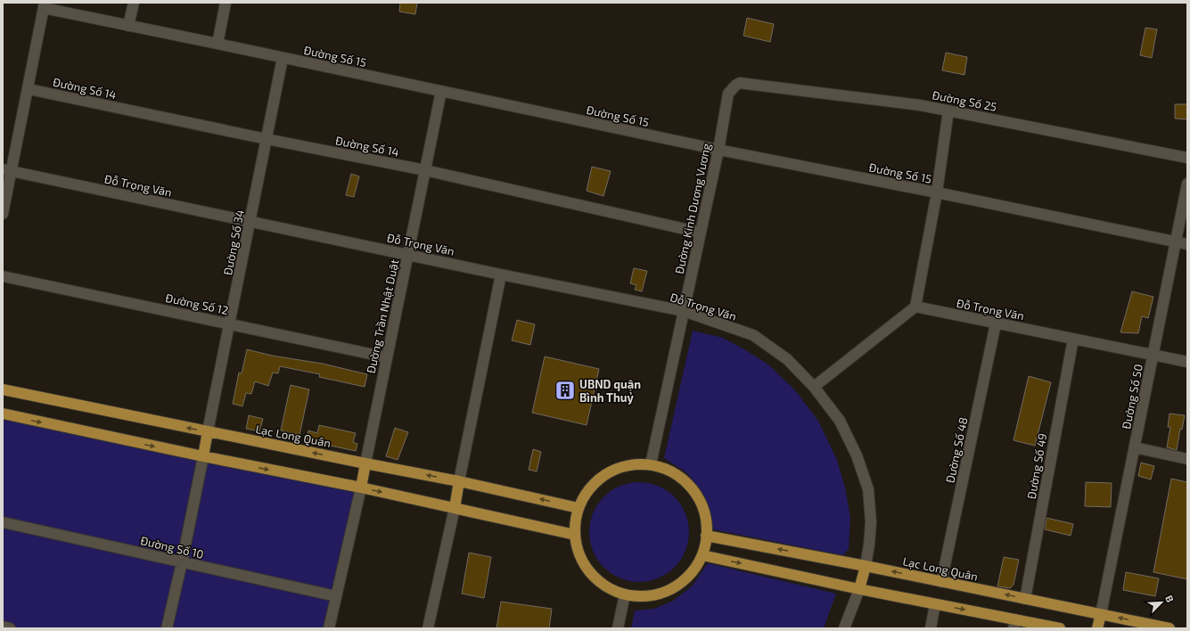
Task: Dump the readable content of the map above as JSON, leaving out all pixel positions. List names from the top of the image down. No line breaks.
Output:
{"streets":{"main road":["Lạc Long Quân"],"street":["Đường Số 15","Đường Số 14","Đường Số 25","Đỗ Trọng Văn","Đường Kinh Dương Vương","Đường Số 34","Đường Số 12","Đường Trần Nhật Duật","Đường Số 50","Đường Số 48","Đường Số 49","Đường Số 10"]},"crossings":[["Đường Số 15","Đường Kinh Dương Vương"],["Đường Số 15","Đường Số 34"],["Đường Số 15","Đường Trần Nhật Duật"],["Đường Số 15","Đường Số 50"],["Đường Số 14","Đường Kinh Dương Vương"],["Đường Số 14","Đường Số 34"],["Đường Số 14","Đường Trần Nhật Duật"],["Đường Số 25","Đường Kinh Dương Vương"],["Đỗ Trọng Văn","Đường Kinh Dương Vương"],["Đỗ Trọng Văn","Đường Số 34"],["Đỗ Trọng Văn","Đường Trần Nhật Duật"],["Đỗ Trọng Văn","Đường Số 50"],["Đỗ Trọng Văn","Lạc Long Quân"],["Đỗ Trọng Văn","Đường Số 48"],["Đỗ Trọng Văn","Đường Số 49"],["Đường Số 34","Đường Số 12"],["Đường Số 34","Lạc Long Quân"],["Đường Số 12","Đường Trần Nhật Duật"],["Đường Trần Nhật Duật","Lạc Long Quân"],["Đường Số 50","Lạc Long Quân"],["Lạc Long Quân","Đường Số 48"],["Lạc Long Quân","Đường Số 49"]],"places":{"building":["UBND quận Bình Thuỷ"]},"north":"top right"}
